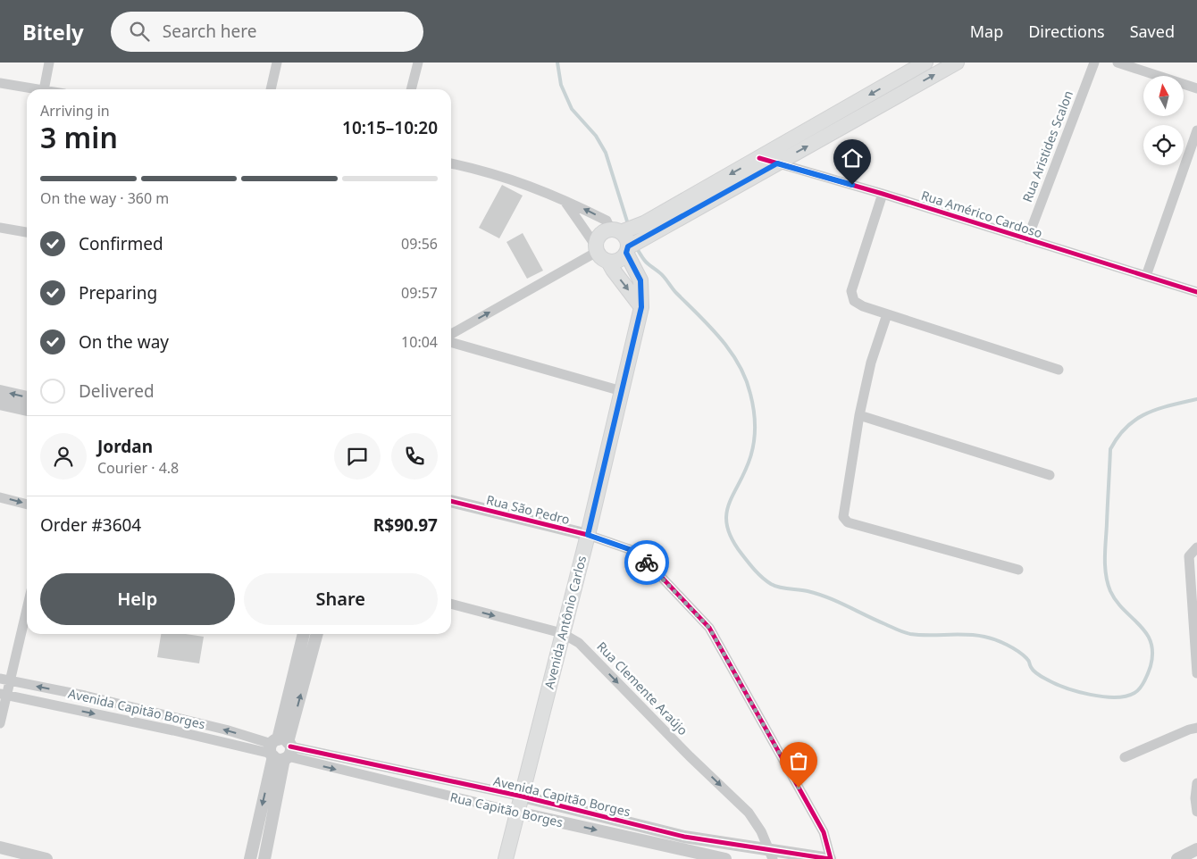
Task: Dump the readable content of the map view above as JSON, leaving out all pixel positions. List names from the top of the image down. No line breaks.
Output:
{"streets":{"main road":["Avenida Antônio Carlos"],"street":["Rua Aristides Scalon","Rua Américo Cardoso","Rua São Pedro","Rua Clemente Araújo","Avenida Capitão Borges","Rua Capitão Borges"]},"crossings":[["Rua Aristides Scalon","Rua Américo Cardoso"],["Rua São Pedro","Avenida Antônio Carlos"],["Rua São Pedro","Avenida Capitão Borges"],["Avenida Antônio Carlos","Rua Clemente Araújo"],["Avenida Antônio Carlos","Avenida Capitão Borges"],["Avenida Antônio Carlos","Rua Capitão Borges"],["Rua Clemente Araújo","Avenida Capitão Borges"],["Avenida Capitão Borges","Rua Capitão Borges"]],"one_way":["Rua Clemente Araújo","Rua Capitão Borges"],"north":"top","page":{"header":"Bitely","search":"Search here","nav":["Map","Directions","Saved"],"heading":["3 min","Arriving in","10:15–10:20"],"panel":["Jordan","Courier · 4.8","Order #3604","R$90.97"],"bar":"On the way · 360 m","list":[["Confirmed","09:56"],["Preparing","09:57"],["On the way","10:04"],"Delivered"],"buttons":["Help","Share"]}}
